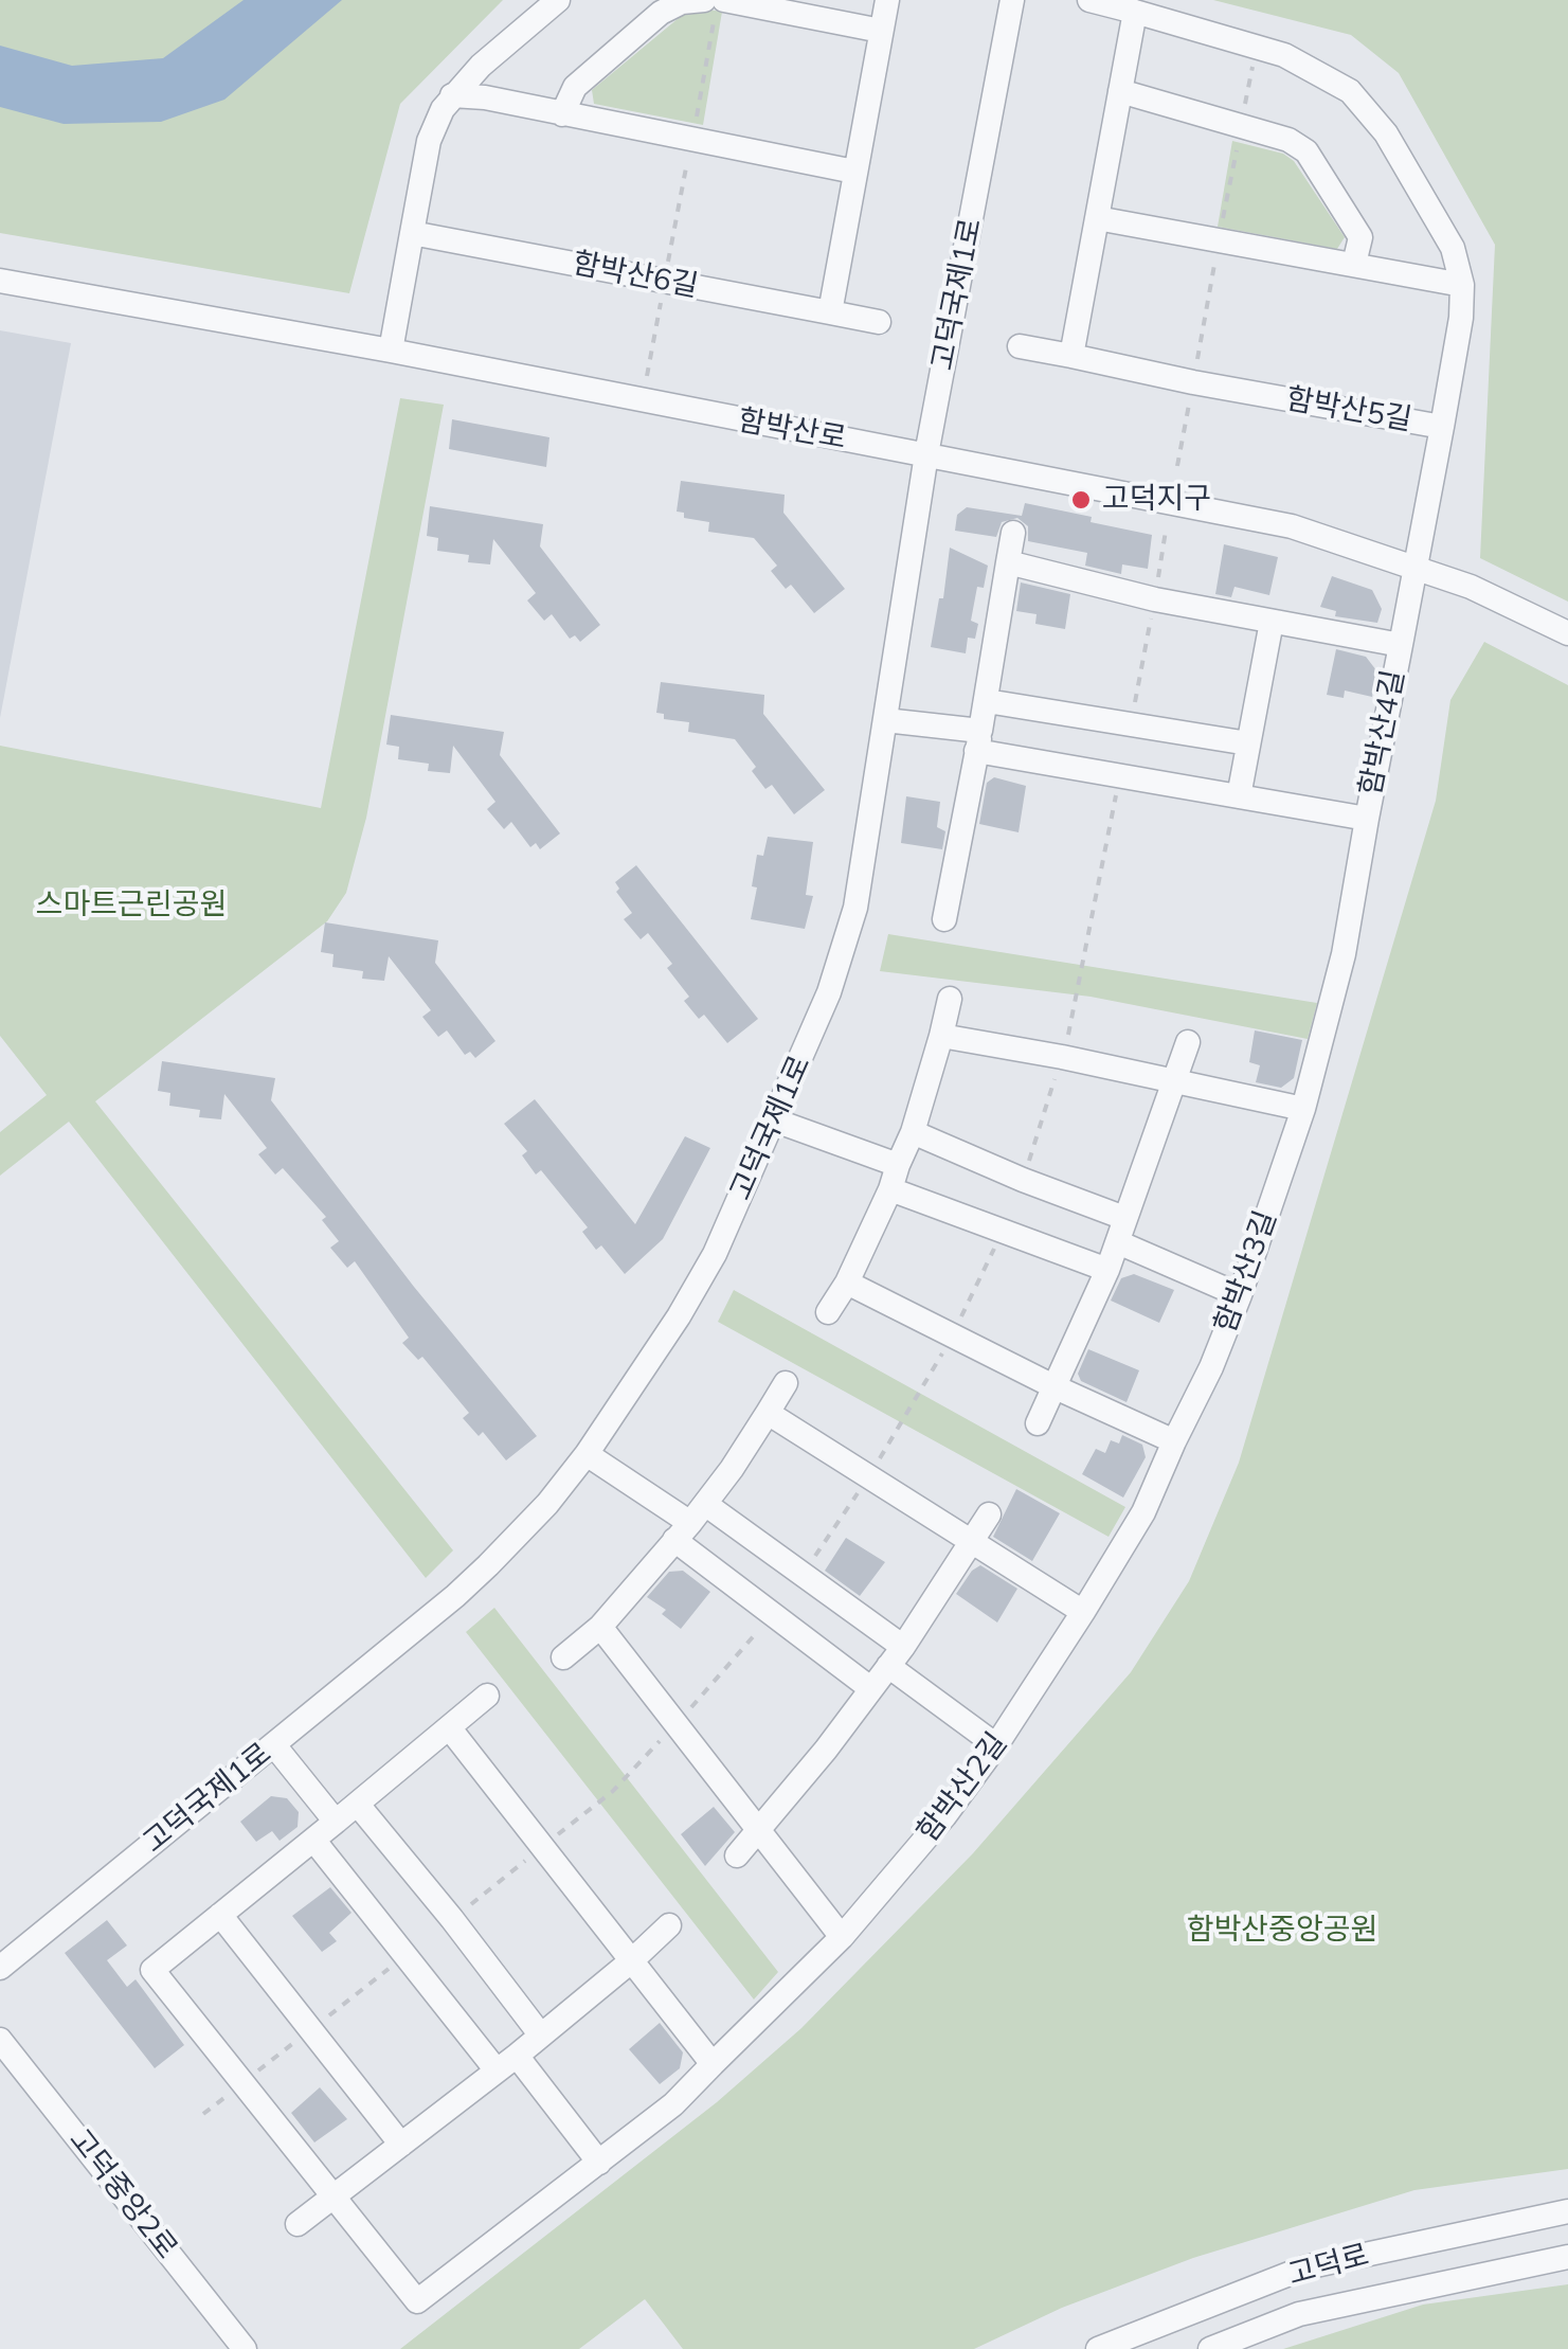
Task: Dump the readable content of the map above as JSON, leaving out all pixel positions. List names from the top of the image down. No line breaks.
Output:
{"streets":{"street":["함박산6길","고덕국제1로","함박산5길","함박산로","함박산4길","함박산3길","함박산2길","고덕중앙2로","고덕로"]},"crossings":[["고덕국제1로","함박산로"],["고덕국제1로","함박산4길"],["함박산4길","함박산3길"],["함박산3길","함박산2길"]],"parks":["스마트근린공원","함박산중앙공원"],"places":["고덕지구"]}
